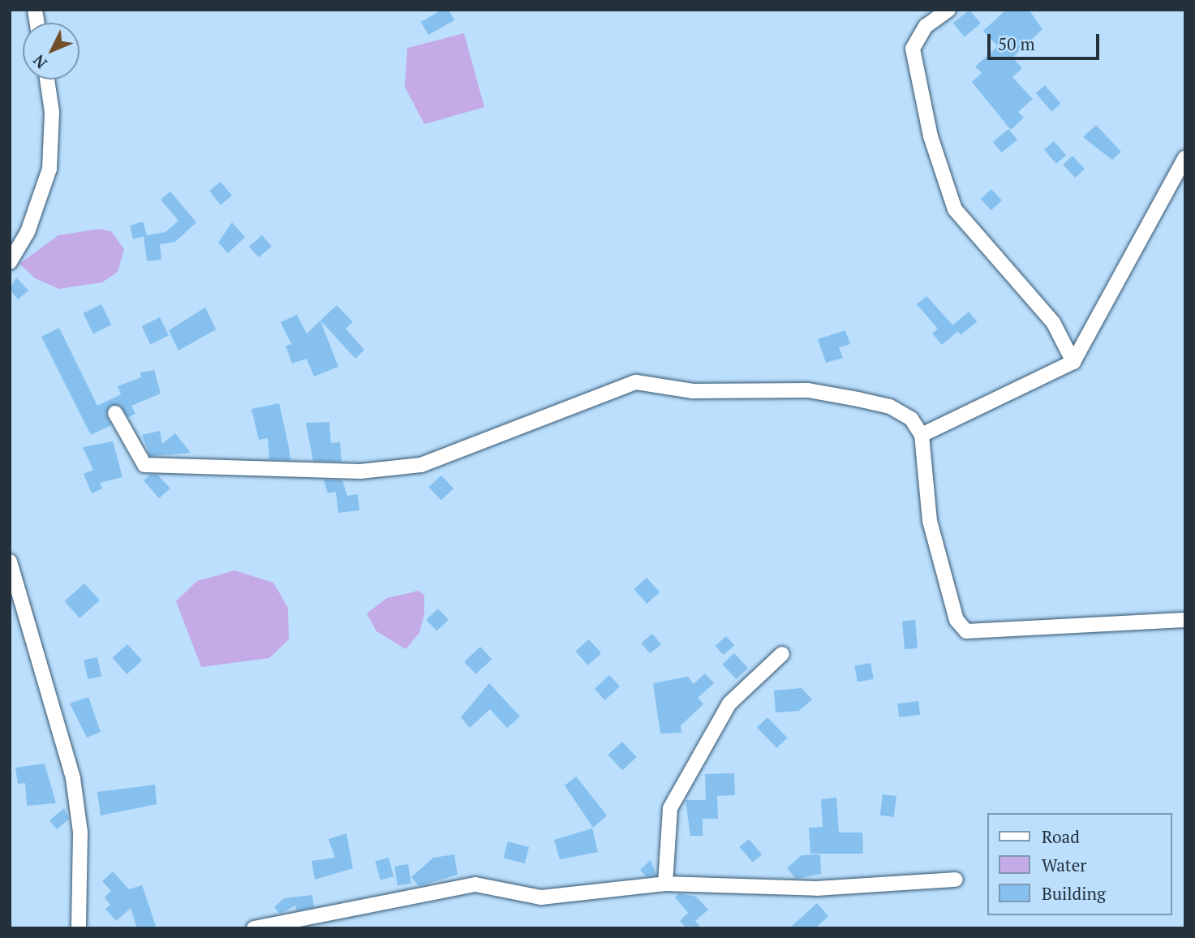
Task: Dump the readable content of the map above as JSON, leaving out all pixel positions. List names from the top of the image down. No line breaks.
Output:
{"legend":["Road","Water","Building"],"scale_bar":"50 m","north":"bottom left"}
